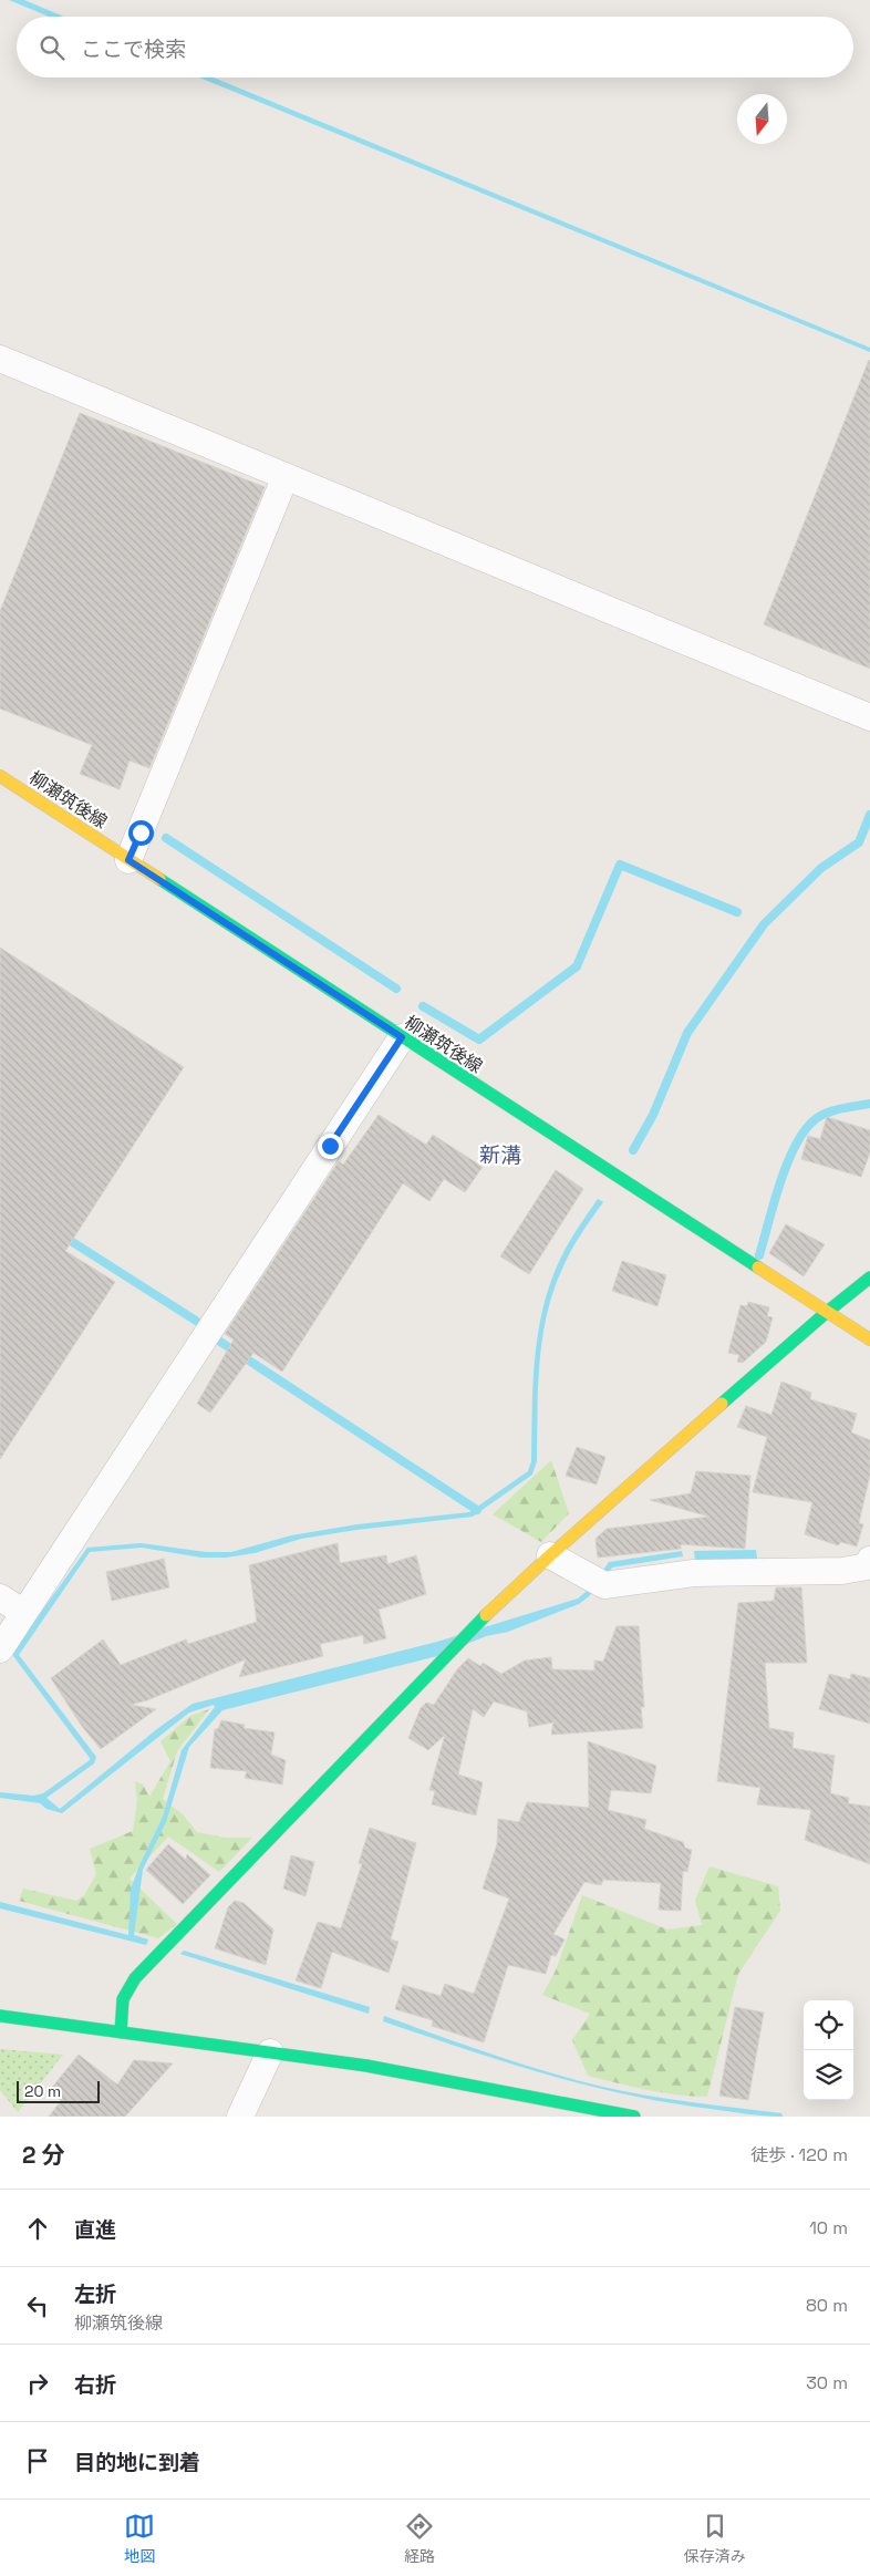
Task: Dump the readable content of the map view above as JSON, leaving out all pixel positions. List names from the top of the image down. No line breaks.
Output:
{"streets":{"street":["柳瀬筑後線"]},"districts":["新溝"],"scale_bar":"20 m","north":"bottom","page":{"search":"ここで検索","scale":"20 m","heading":["2 分","徒歩 · 120 m"],"list":[["直進","10 m"],["左折","柳瀬筑後線","80 m"],["右折","30 m"],"目的地に到着"],"nav":["地図","経路","保存済み"]}}
